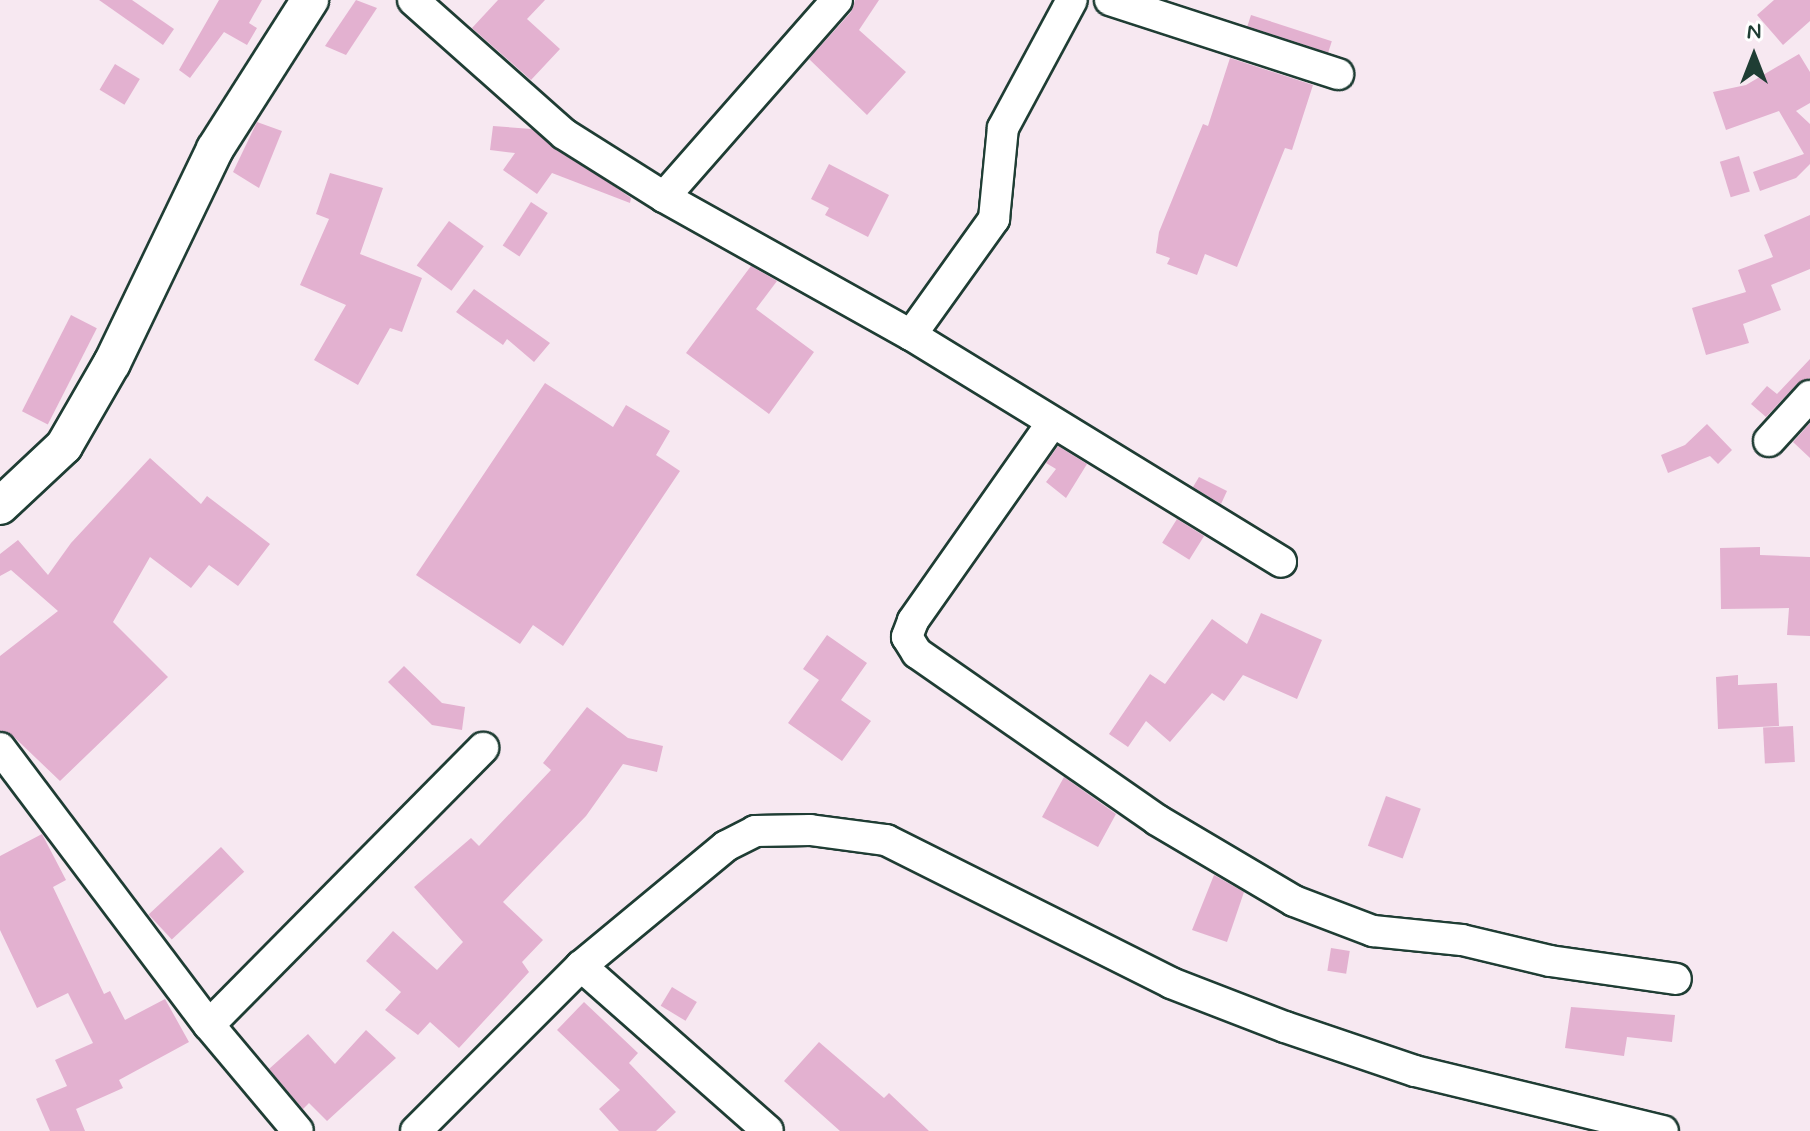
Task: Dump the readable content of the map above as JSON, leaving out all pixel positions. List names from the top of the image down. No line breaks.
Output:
{"north":"top"}
